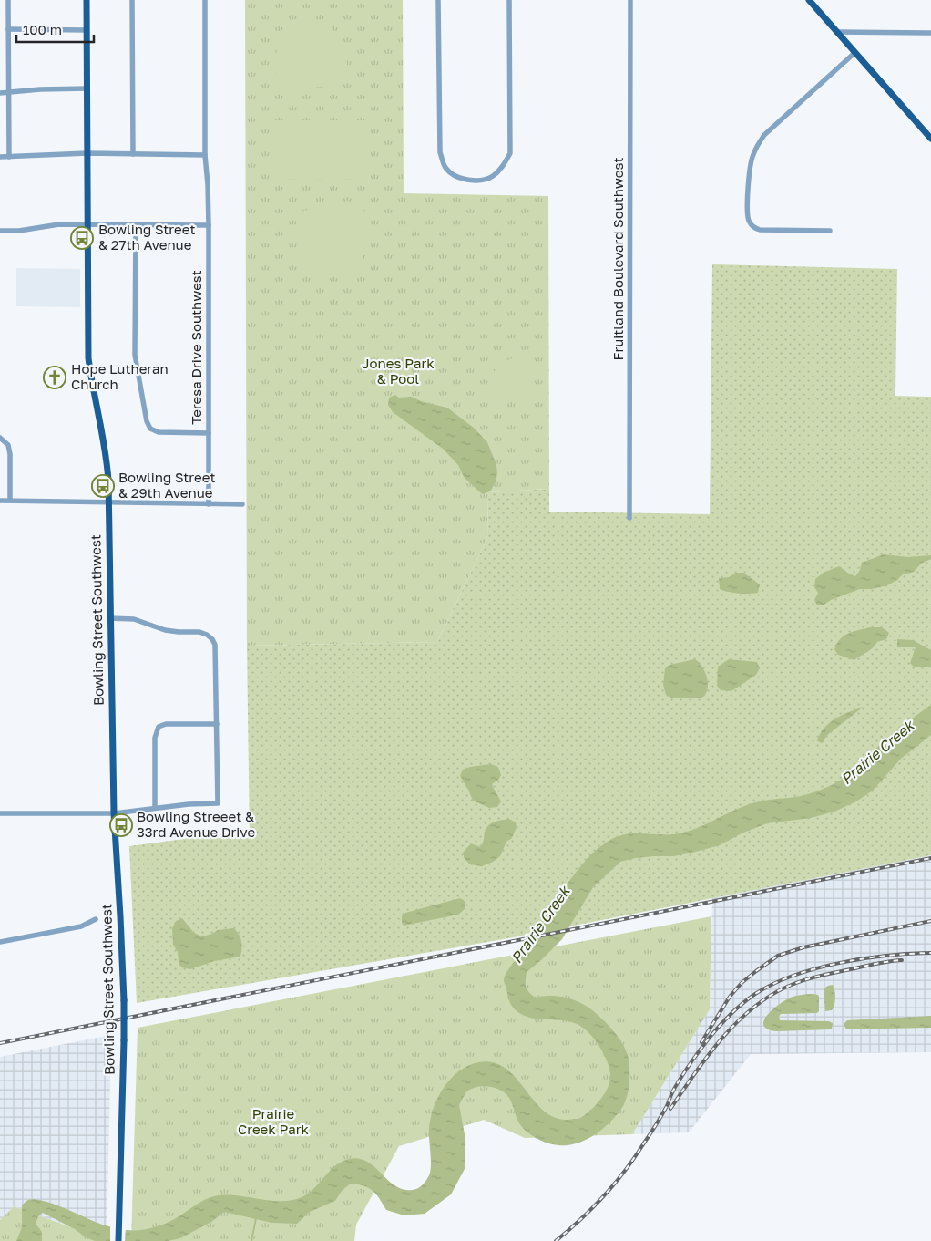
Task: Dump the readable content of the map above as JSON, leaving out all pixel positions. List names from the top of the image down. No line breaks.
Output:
{"streets":{"main road":["Bowling Street Southwest"],"street":["Fruitland Boulevard Southwest","Teresa Drive Southwest"]},"water":["Prairie Creek"],"parks":["Jones Park & Pool","Prairie Creek Park"],"places":{"bus stop":["Bowling Street & 27th Avenue","Bowling Street & 29th Avenue","Bowling Streeet & 33rd Avenue Drive"],"church":["Hope Lutheran Church"]},"scale_bar":"100 m"}
